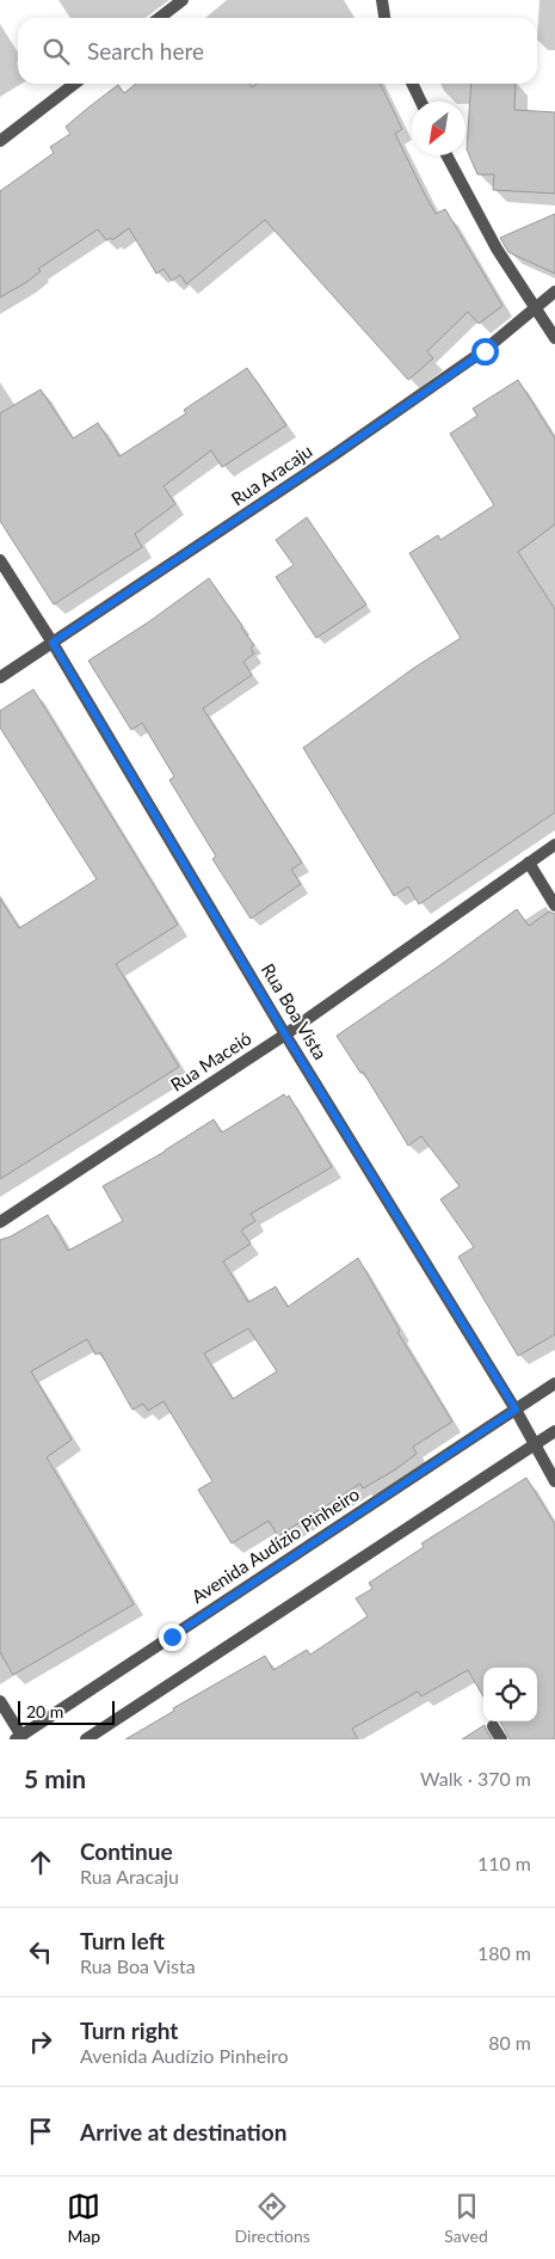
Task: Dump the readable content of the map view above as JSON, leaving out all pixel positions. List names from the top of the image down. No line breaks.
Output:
{"streets":{"street":["Rua Aracaju","Rua Boa Vista","Rua Maceió","Avenida Audízio Pinheiro"]},"crossings":[["Rua Aracaju","Rua Boa Vista"],["Rua Boa Vista","Rua Maceió"],["Rua Boa Vista","Avenida Audízio Pinheiro"]],"scale_bar":"20 m","north":"bottom left","page":{"search":"Search here","scale":"20 m","heading":["5 min","Walk · 370 m"],"list":[["Continue","Rua Aracaju","110 m"],["Turn left","Rua Boa Vista","180 m"],["Turn right","Avenida Audízio Pinheiro","80 m"],"Arrive at destination"],"nav":["Map","Directions","Saved"]}}
